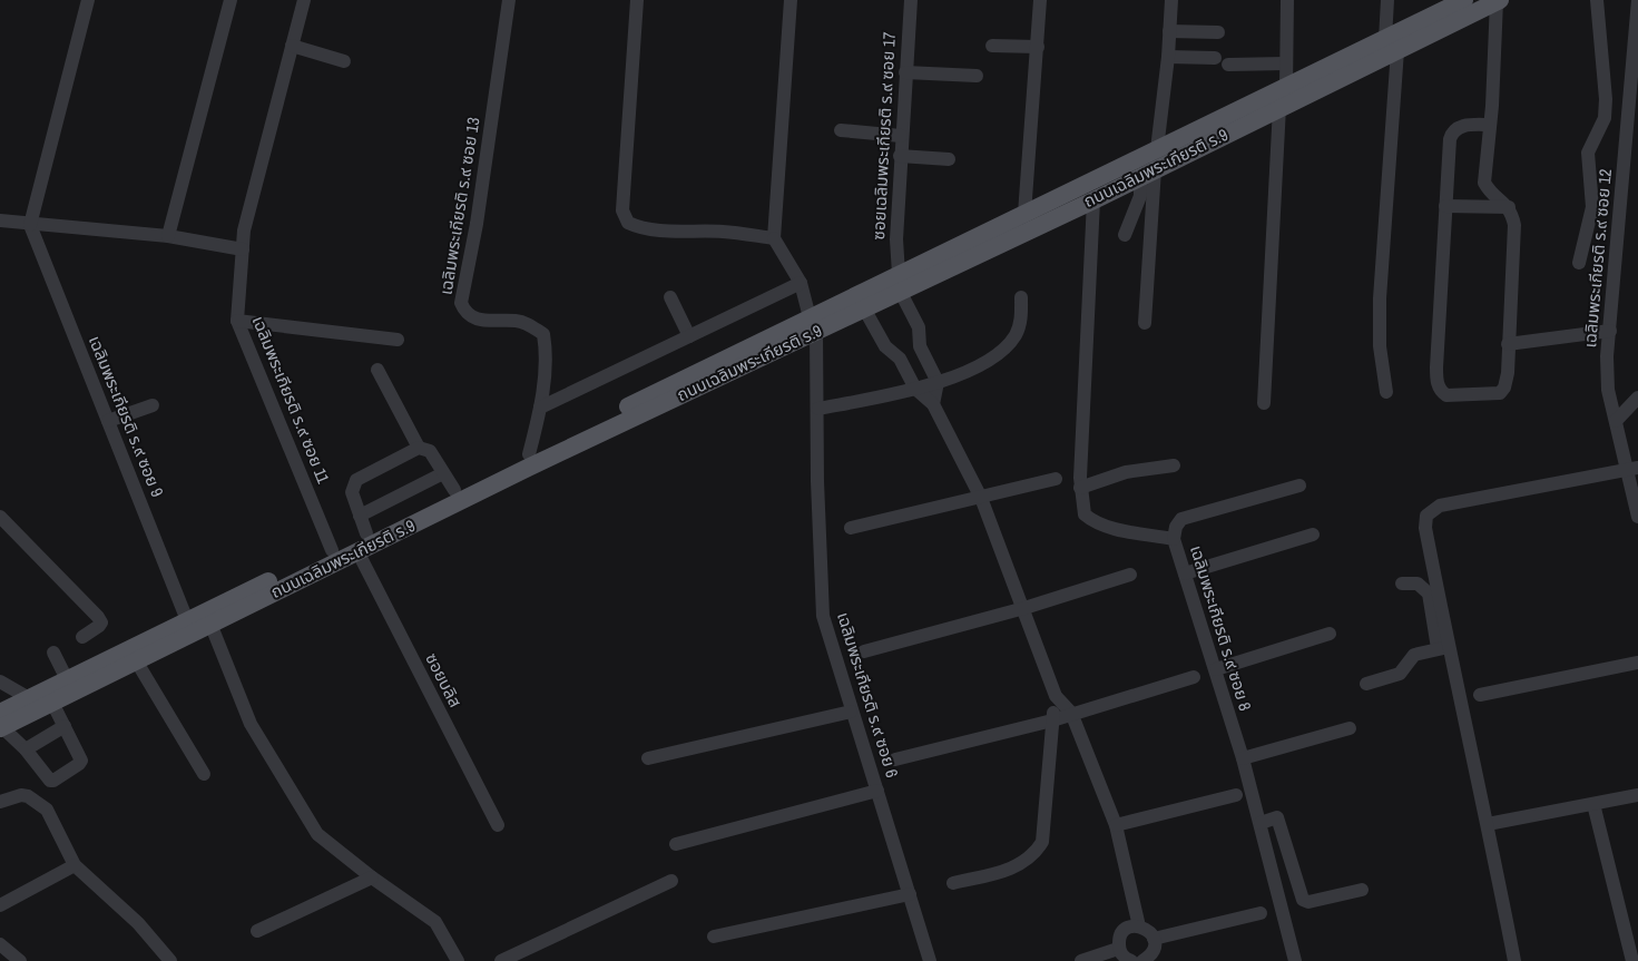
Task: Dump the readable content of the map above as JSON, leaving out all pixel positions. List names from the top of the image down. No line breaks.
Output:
{"streets":{"main road":["ถนนเฉลิมพระเกียรติ ร.9"],"street":["ซอยเฉลิมพระเกียรติ ร.๙ ซอย 17","เฉลิมพระเกียรติ ร.๙ ซอย 13","เฉลิมพระเกียรติ ร.๙ ซอย 12","เฉลิมพระเกียรติ ร.๙ ซอย 11","เฉลิมพระเกียรติ ร.๙ ซอย 9","เฉลิมพระเกียรติ ร.๙ ซอย 8","ซอยบลิส","เฉลิมพระเกียรติ ร.๙ ซอย 6"]},"crossings":[["ซอยเฉลิมพระเกียรติ ร.๙ ซอย 17","ถนนเฉลิมพระเกียรติ ร.9"],["ถนนเฉลิมพระเกียรติ ร.9","เฉลิมพระเกียรติ ร.๙ ซอย 13"],["ถนนเฉลิมพระเกียรติ ร.9","เฉลิมพระเกียรติ ร.๙ ซอย 11"],["ถนนเฉลิมพระเกียรติ ร.9","เฉลิมพระเกียรติ ร.๙ ซอย 9"],["ถนนเฉลิมพระเกียรติ ร.9","เฉลิมพระเกียรติ ร.๙ ซอย 8"],["ถนนเฉลิมพระเกียรติ ร.9","ซอยบลิส"],["ถนนเฉลิมพระเกียรติ ร.9","เฉลิมพระเกียรติ ร.๙ ซอย 6"]]}
